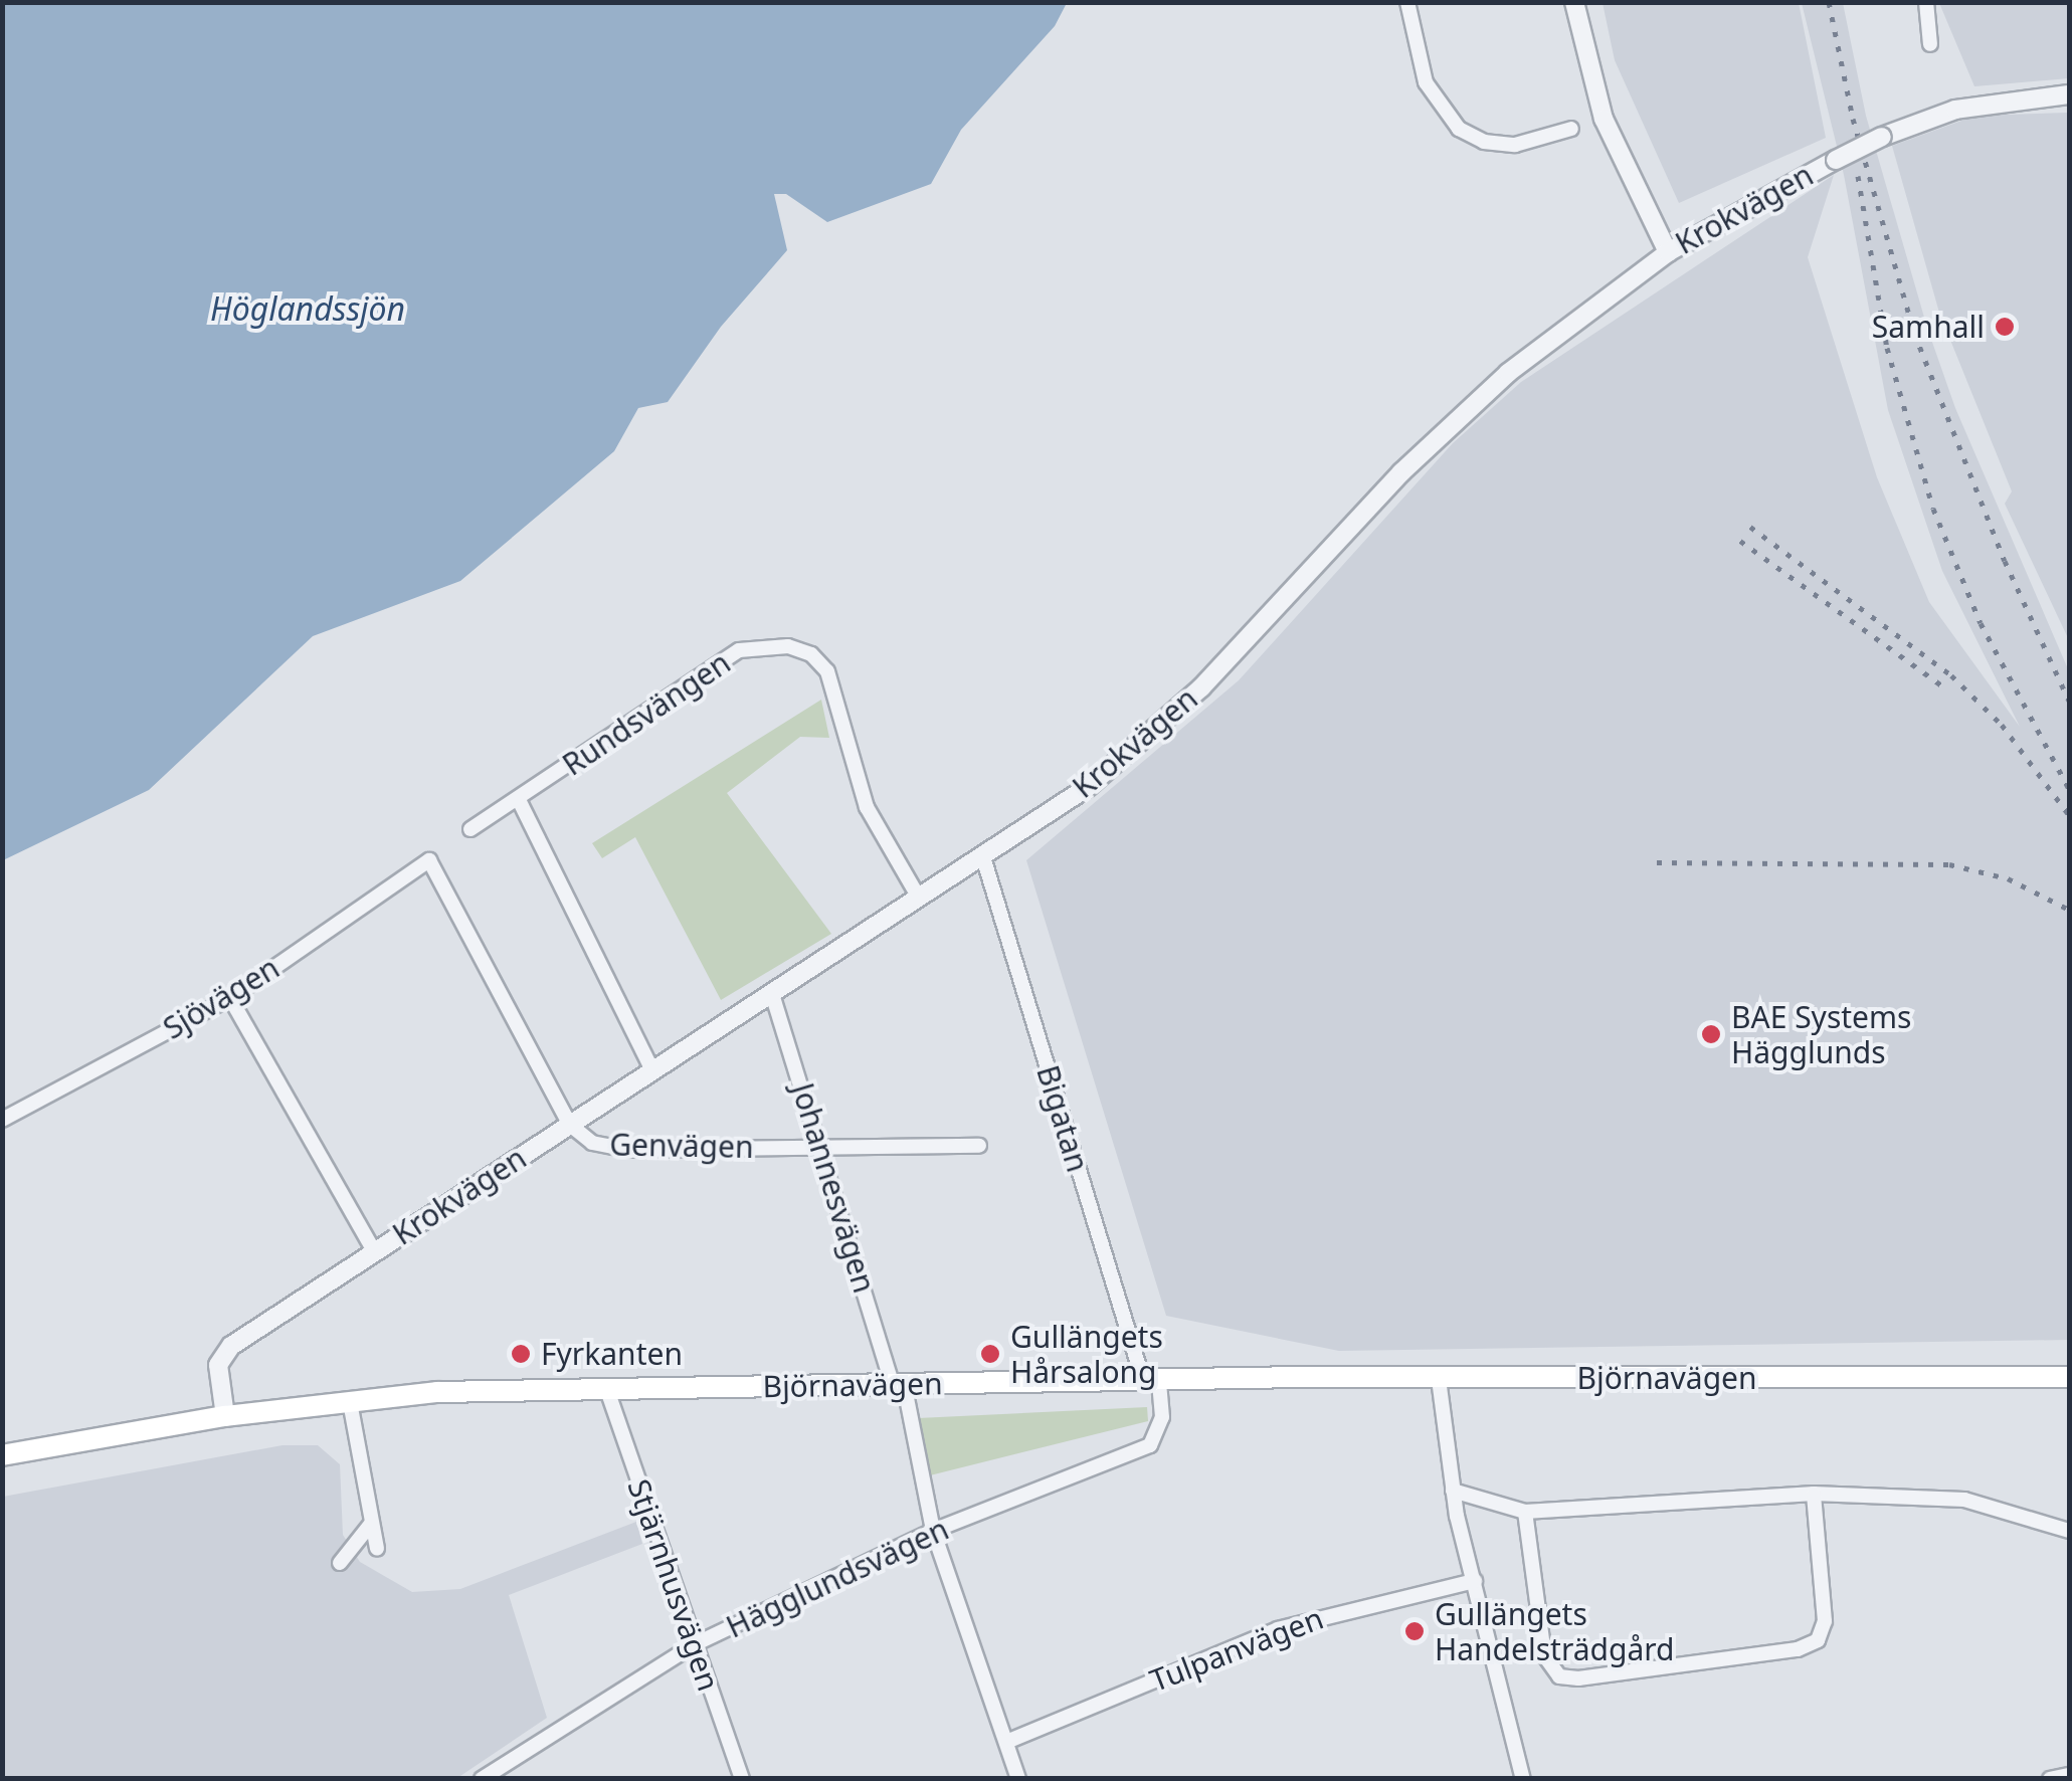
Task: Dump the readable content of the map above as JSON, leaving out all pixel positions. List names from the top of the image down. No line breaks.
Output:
{"streets":{"main road":["Björnavägen"],"street":["Krokvägen","Rundsvängen","Sjövägen","Bigatan","Genvägen","Johannesvägen","Hägglundsvägen","Stjärnhusvägen","Tulpanvägen"]},"crossings":[["Krokvägen","Rundsvängen"],["Krokvägen","Bigatan"],["Krokvägen","Genvägen"],["Krokvägen","Johannesvägen"],["Krokvägen","Björnavägen"],["Sjövägen","Genvägen"],["Bigatan","Björnavägen"],["Bigatan","Hägglundsvägen"],["Genvägen","Johannesvägen"],["Johannesvägen","Björnavägen"],["Johannesvägen","Hägglundsvägen"],["Johannesvägen","Tulpanvägen"],["Björnavägen","Hägglundsvägen"],["Björnavägen","Stjärnhusvägen"],["Hägglundsvägen","Stjärnhusvägen"]],"water":["Höglandssjön"],"places":["Samhall","BAE Systems Hägglunds","Fyrkanten","Gullängets Hårsalong","Gullängets Handelsträdgård"]}
